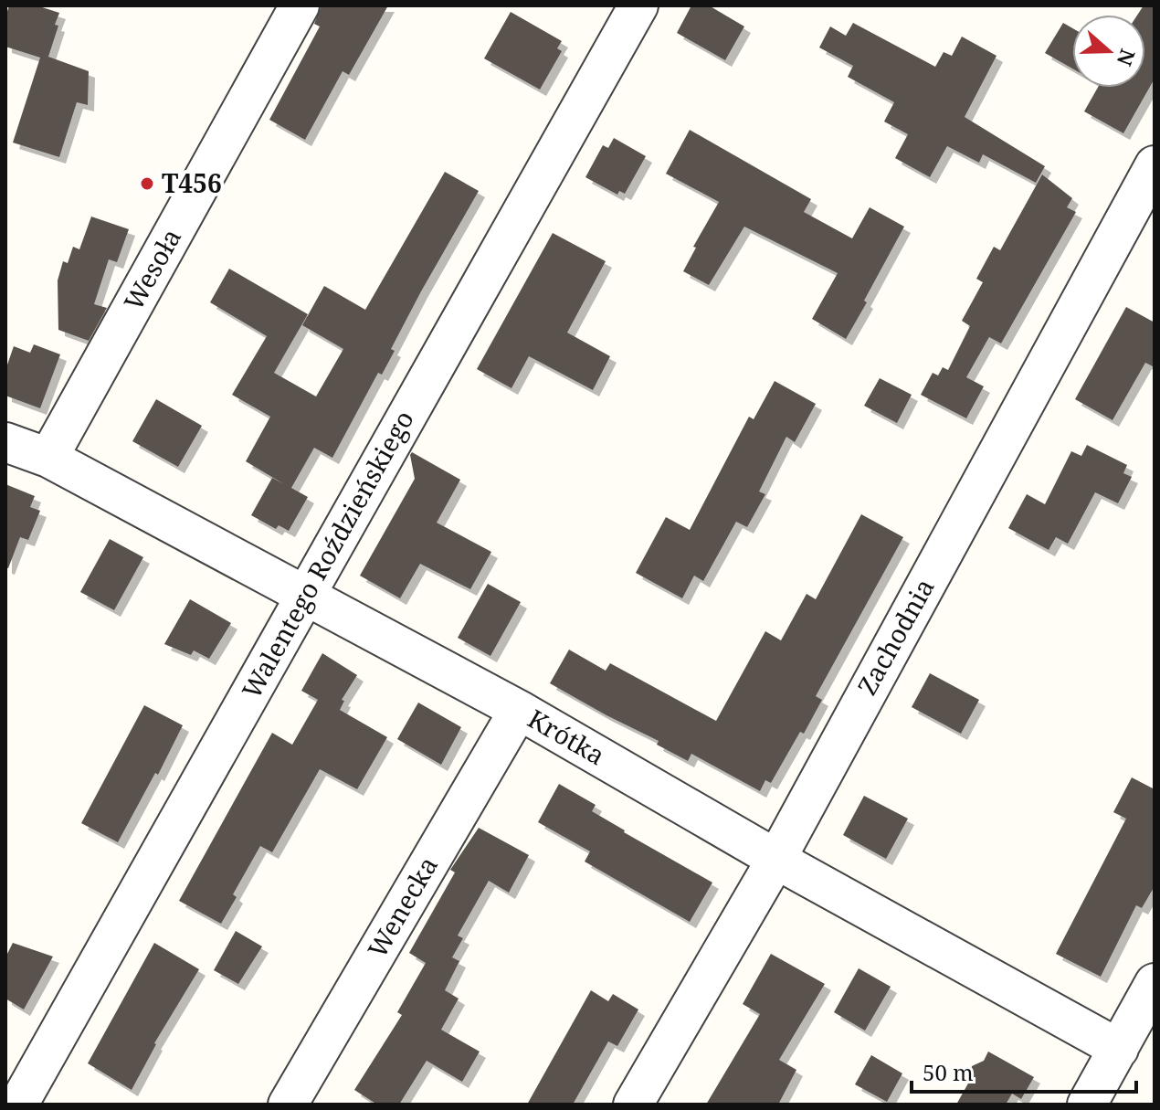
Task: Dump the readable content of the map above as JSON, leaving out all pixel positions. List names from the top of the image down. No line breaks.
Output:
{"streets":{"street":["Wesoła","Walentego Roździeńskiego","Zachodnia","Krótka","Wenecka"]},"crossings":[["Wesoła","Krótka"],["Walentego Roździeńskiego","Krótka"],["Zachodnia","Krótka"],["Krótka","Wenecka"]],"places":["T456"],"scale_bar":"50 m","north":"right"}
